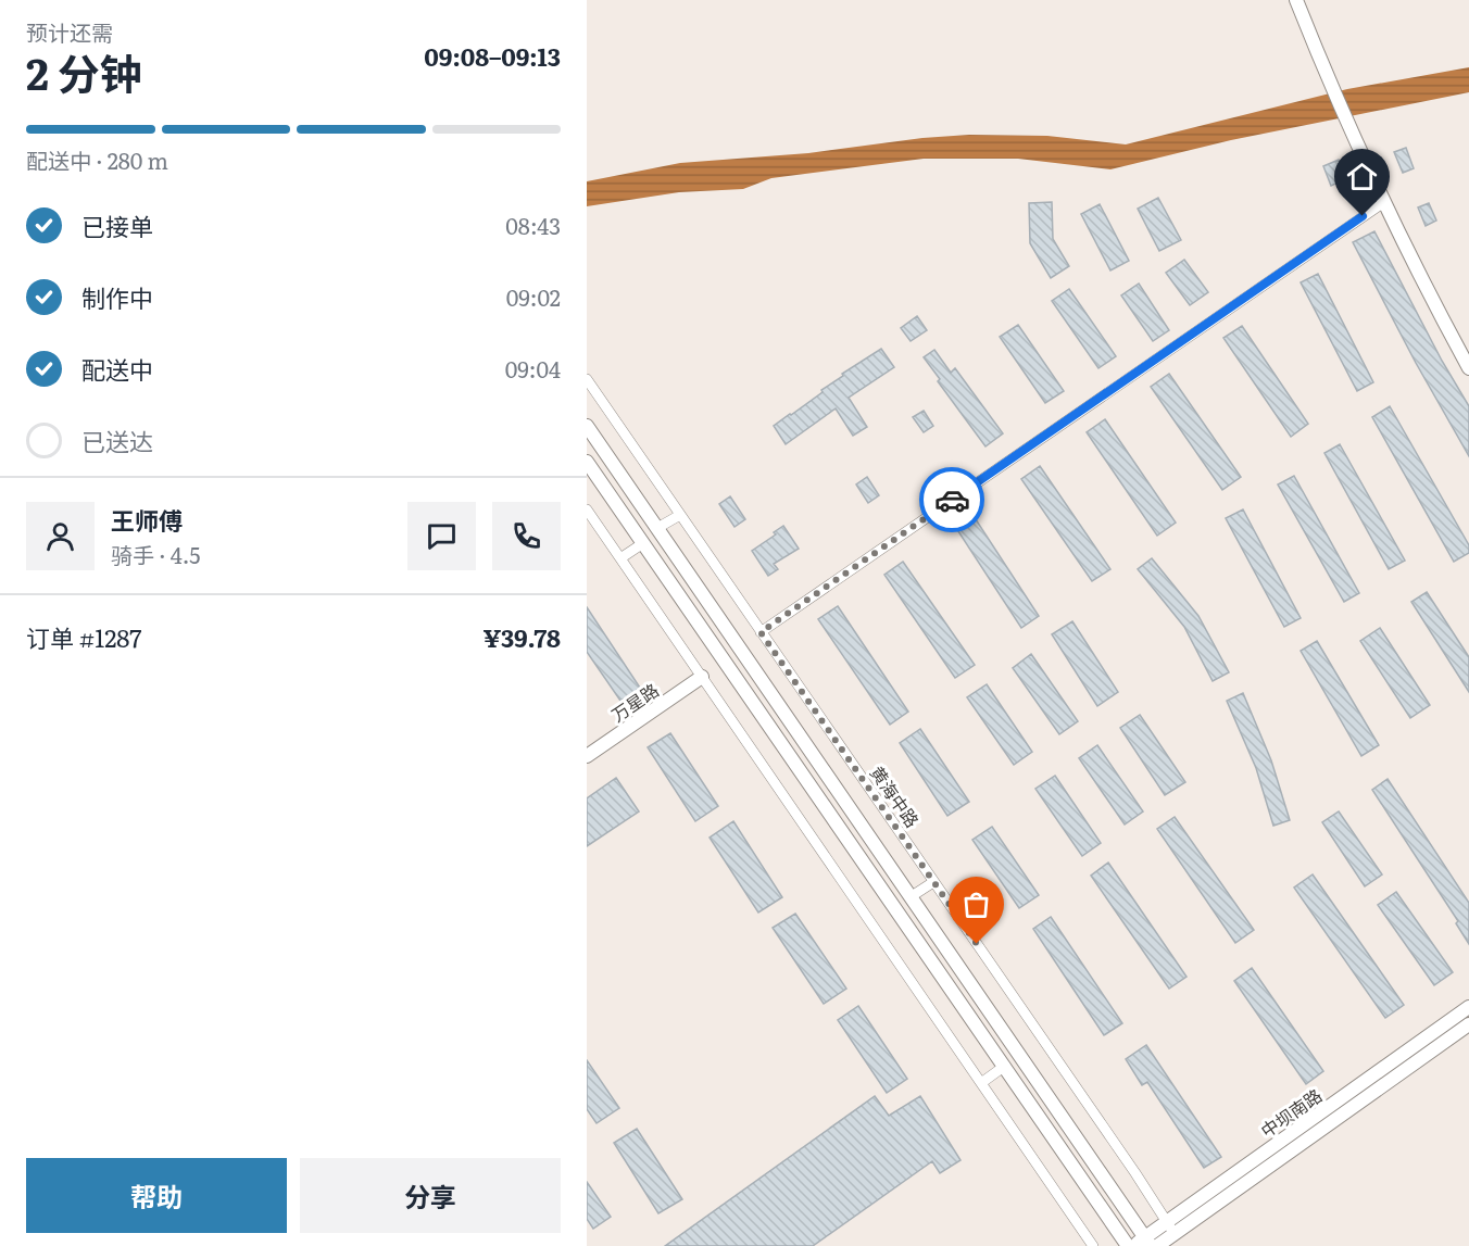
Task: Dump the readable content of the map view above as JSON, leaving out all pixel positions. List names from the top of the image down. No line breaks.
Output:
{"streets":{"street":["万星路","黄海中路","中坝南路"]},"crossings":[["黄海中路","中坝南路"]],"page":{"heading":["2 分钟","预计还需","09:08–09:13"],"panel":["王师傅","骑手 · 4.5","订单 #1287","¥39.78"],"bar":"配送中 · 280 m","list":[["已接单","08:43"],["制作中","09:02"],["配送中","09:04"],"已送达"],"buttons":["帮助","分享"]}}
